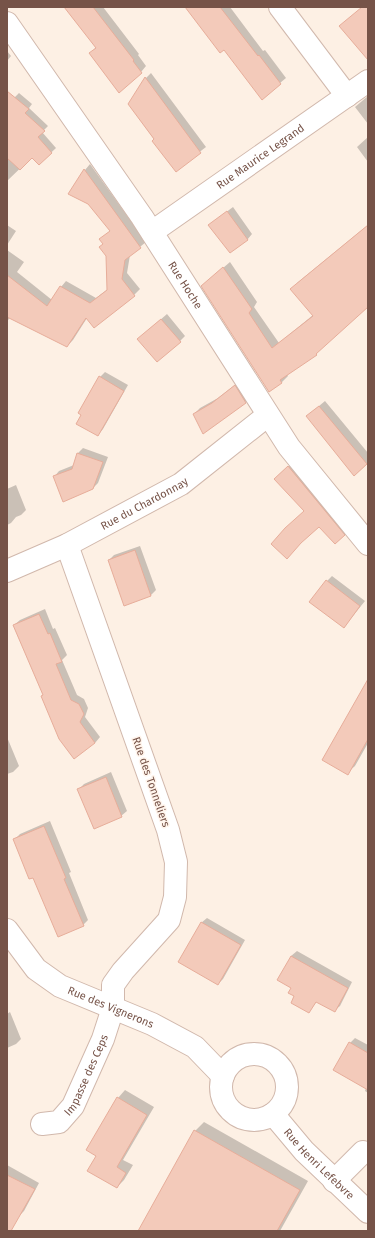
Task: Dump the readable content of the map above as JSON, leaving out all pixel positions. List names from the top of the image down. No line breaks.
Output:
{"streets":{"street":["Rue Maurice Legrand","Rue Hoche","Rue du Chardonnay","Rue des Tonneliers","Rue des Vignerons","Impasse des Ceps","Rue Henri Lefebvre"]},"crossings":[["Rue Maurice Legrand","Rue Hoche"],["Rue Hoche","Rue du Chardonnay"],["Rue du Chardonnay","Rue des Tonneliers"],["Rue des Tonneliers","Rue des Vignerons"],["Rue des Tonneliers","Impasse des Ceps"],["Rue des Vignerons","Impasse des Ceps"],["Rue des Vignerons","Rue Henri Lefebvre"]]}
